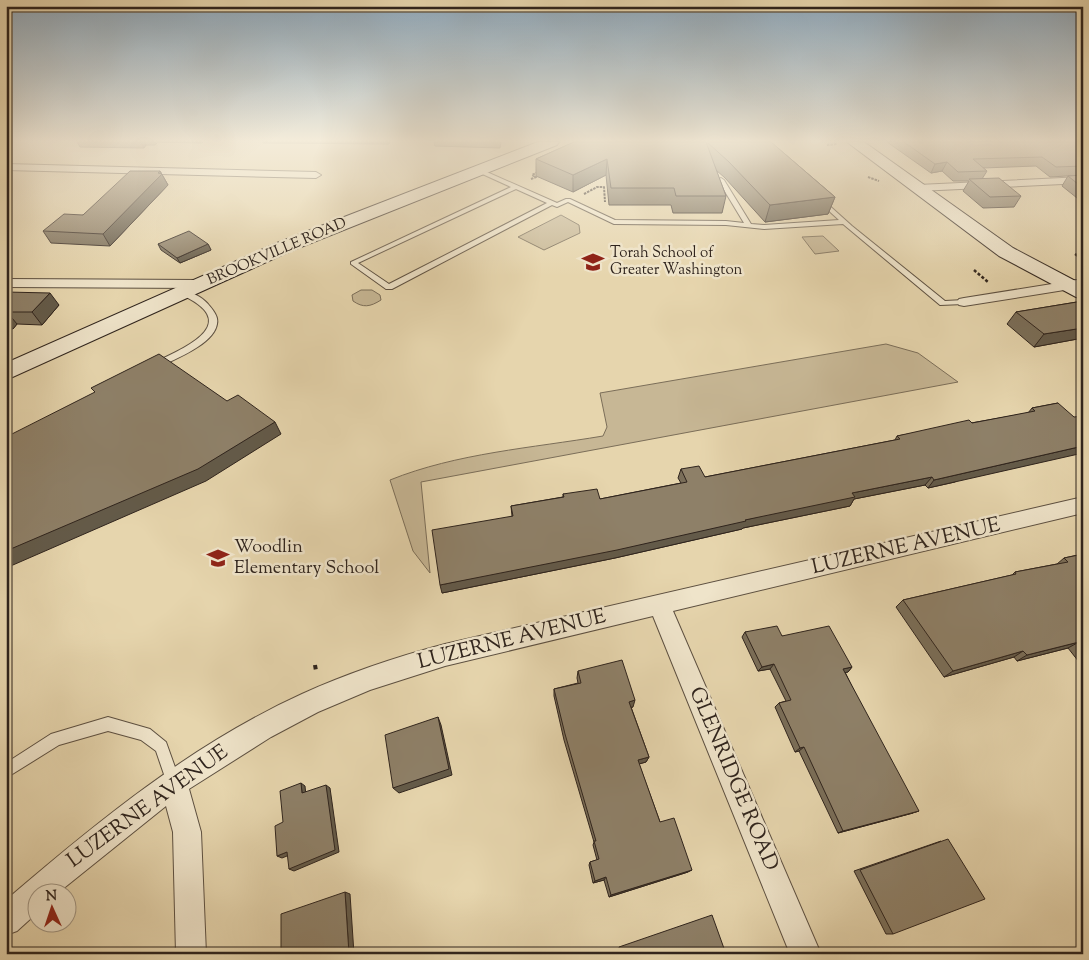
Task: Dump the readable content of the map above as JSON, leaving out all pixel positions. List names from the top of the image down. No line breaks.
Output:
{"streets":{"street":["BROOKVILLE ROAD","LUZERNE AVENUE","GLENRIDGE ROAD"]},"crossings":[["LUZERNE AVENUE","GLENRIDGE ROAD"]],"places":{"school or university":["Torah School of Greater Washington","Woodlin Elementary School"]},"north":"top"}
